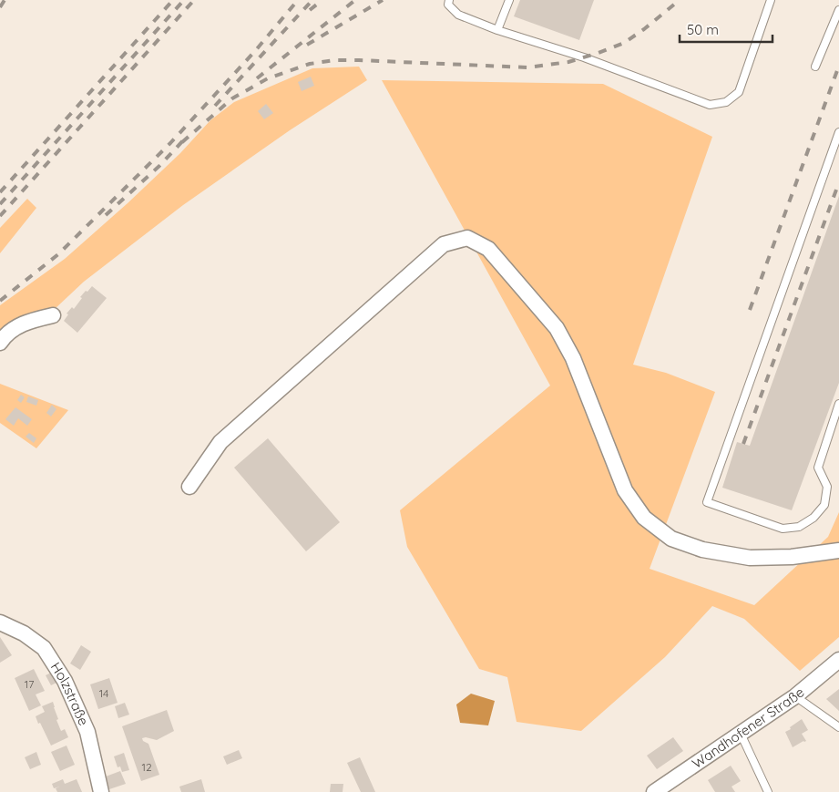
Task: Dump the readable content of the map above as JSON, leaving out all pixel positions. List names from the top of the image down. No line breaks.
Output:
{"streets":{"street":["Holzstraße","Wandhofener Straße"]},"house_numbers":["17","14","12"],"scale_bar":"50 m"}
